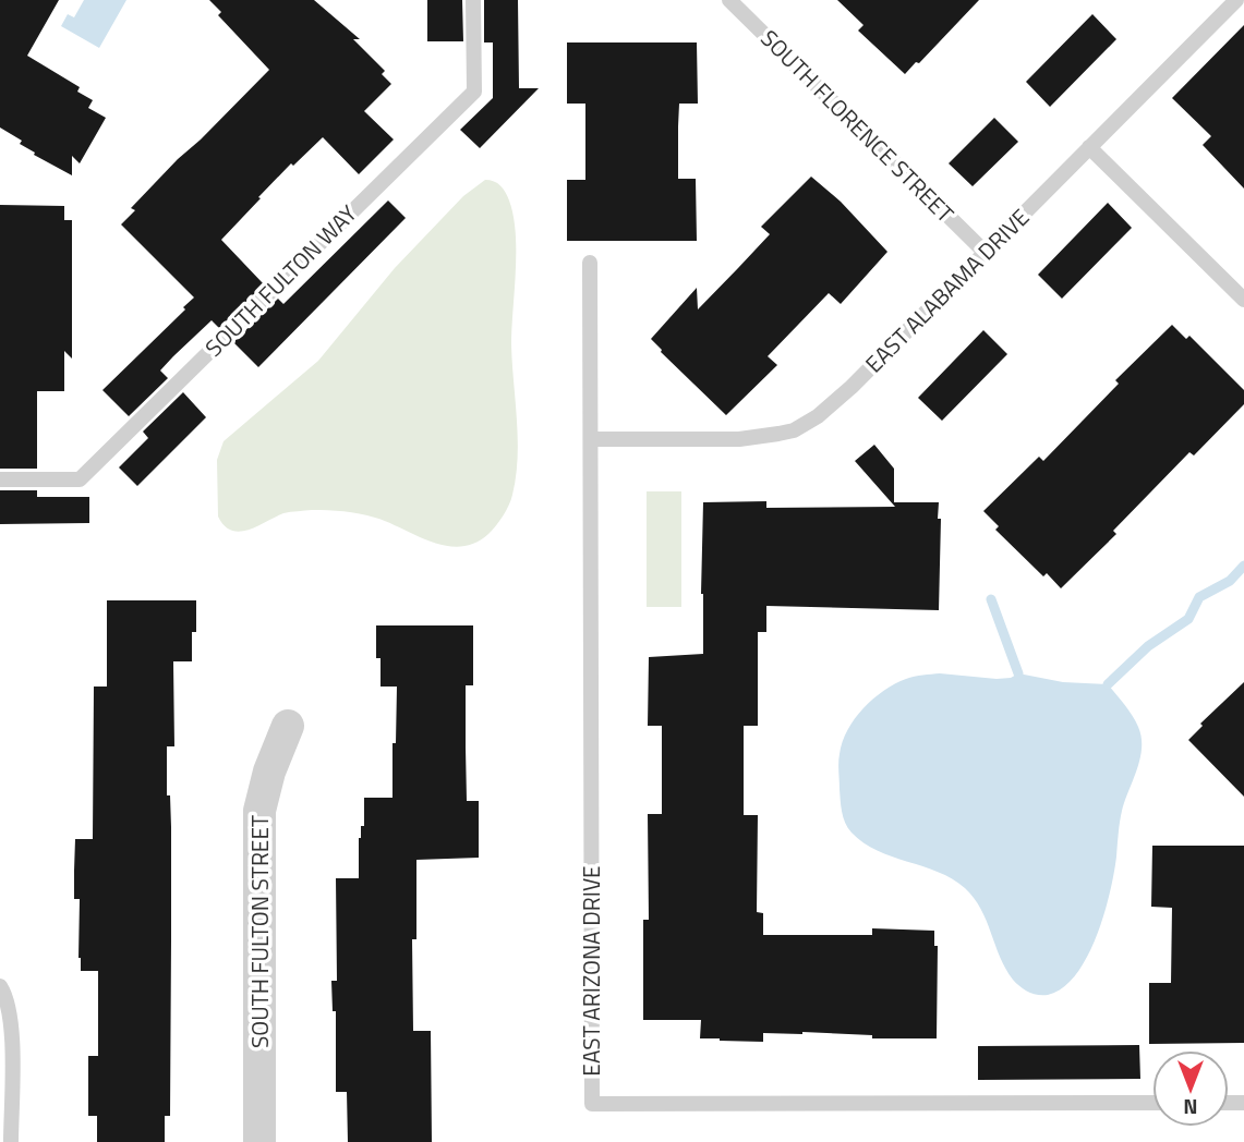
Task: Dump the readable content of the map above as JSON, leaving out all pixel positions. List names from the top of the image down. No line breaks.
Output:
{"streets":{"street":["SOUTH FULTON STREET"],"lane":["SOUTH FLORENCE STREET","SOUTH FULTON WAY","EAST ALABAMA DRIVE","EAST ARIZONA DRIVE"]},"crossings":[["SOUTH FLORENCE STREET","EAST ALABAMA DRIVE"],["EAST ALABAMA DRIVE","EAST ARIZONA DRIVE"]],"north":"bottom"}
